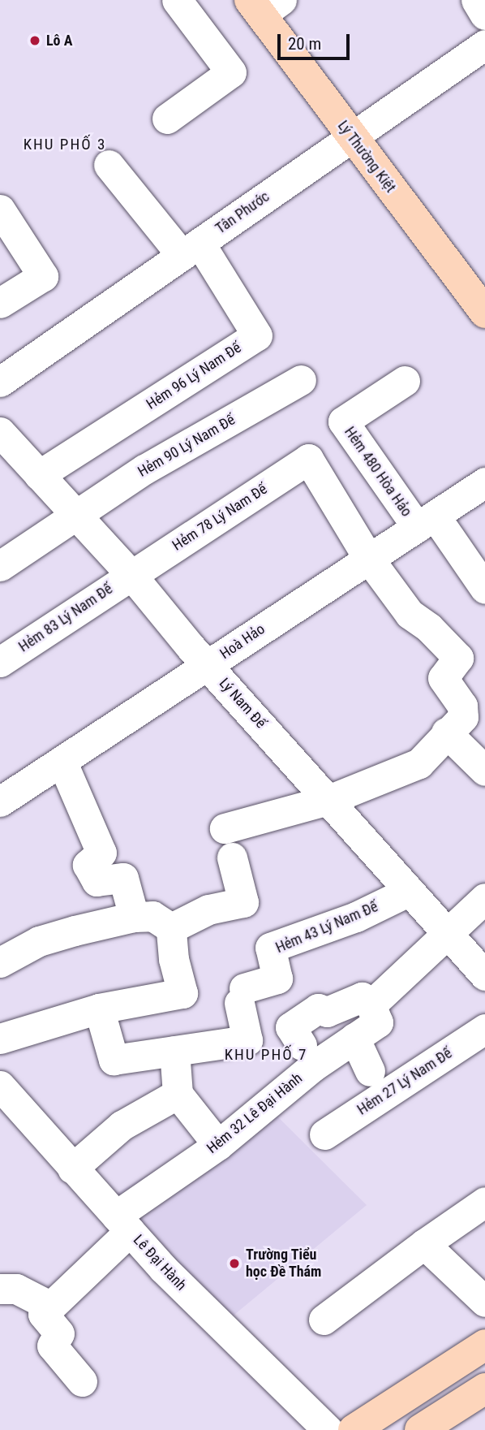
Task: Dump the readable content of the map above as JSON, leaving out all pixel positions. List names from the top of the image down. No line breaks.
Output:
{"streets":{"main road":["Lý Thường Kiệt"],"street":["Tân Phước","Hẻm 96 Lý Nam Đế","Hẻm 90 Lý Nam Đế","Hẻm 480 Hòa Hảo","Hẻm 78 Lý Nam Đế","Hẻm 83 Lý Nam Đế","Hoà Hảo","Lý Nam Đế","Hẻm 43 Lý Nam Đế","Hẻm 27 Lý Nam Đế","Hẻm 32 Lê Đại Hành","Lê Đại Hành"]},"crossings":[["Lý Thường Kiệt","Tân Phước"],["Tân Phước","Hẻm 96 Lý Nam Đế"],["Hẻm 96 Lý Nam Đế","Lý Nam Đế"],["Hẻm 90 Lý Nam Đế","Lý Nam Đế"],["Hẻm 480 Hòa Hảo","Hoà Hảo"],["Hẻm 78 Lý Nam Đế","Hẻm 83 Lý Nam Đế"],["Hẻm 78 Lý Nam Đế","Hoà Hảo"],["Hẻm 78 Lý Nam Đế","Lý Nam Đế"],["Hẻm 83 Lý Nam Đế","Lý Nam Đế"],["Hoà Hảo","Lý Nam Đế"],["Lý Nam Đế","Hẻm 43 Lý Nam Đế"],["Hẻm 32 Lê Đại Hành","Lê Đại Hành"]],"districts":["KHU PHỐ 3","KHU PHỐ 7"],"places":["Lô A","Trường Tiểu học Đề Thám"],"scale_bar":"20 m"}
